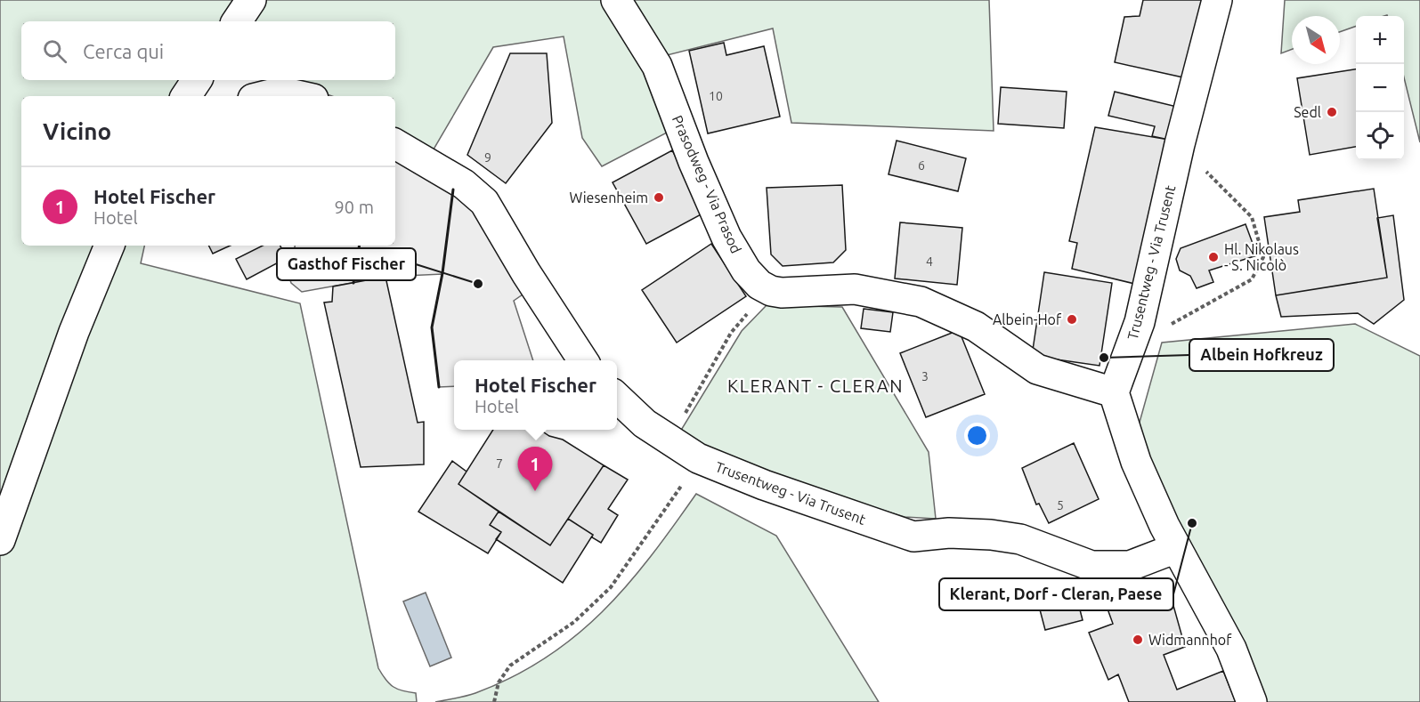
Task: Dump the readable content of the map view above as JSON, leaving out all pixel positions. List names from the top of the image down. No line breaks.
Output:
{"streets":{"street":["Prasodweg - Via Prasod","Trusentweg - Via Trusent"]},"districts":["KLERANT - CLERAN"],"places":["Sedl","Wiesenheim","Hl. Nikolaus - S. Nicolò","Gasthof Fischer","Albein-Hof","Albein Hofkreuz","Klerant, Dorf - Cleran, Paese","Widmannhof"],"house_numbers":["10","9","6","4","3","7","5"],"north":"bottom right","page":{"map_buttons":["+","−"],"search":"Cerca qui","heading":"Vicino","list":[{"mark":"1","name":"Hotel Fischer","note":"Hotel","value":"90 m"}],"popup":["Hotel Fischer","Hotel"],"pins":"1"}}
